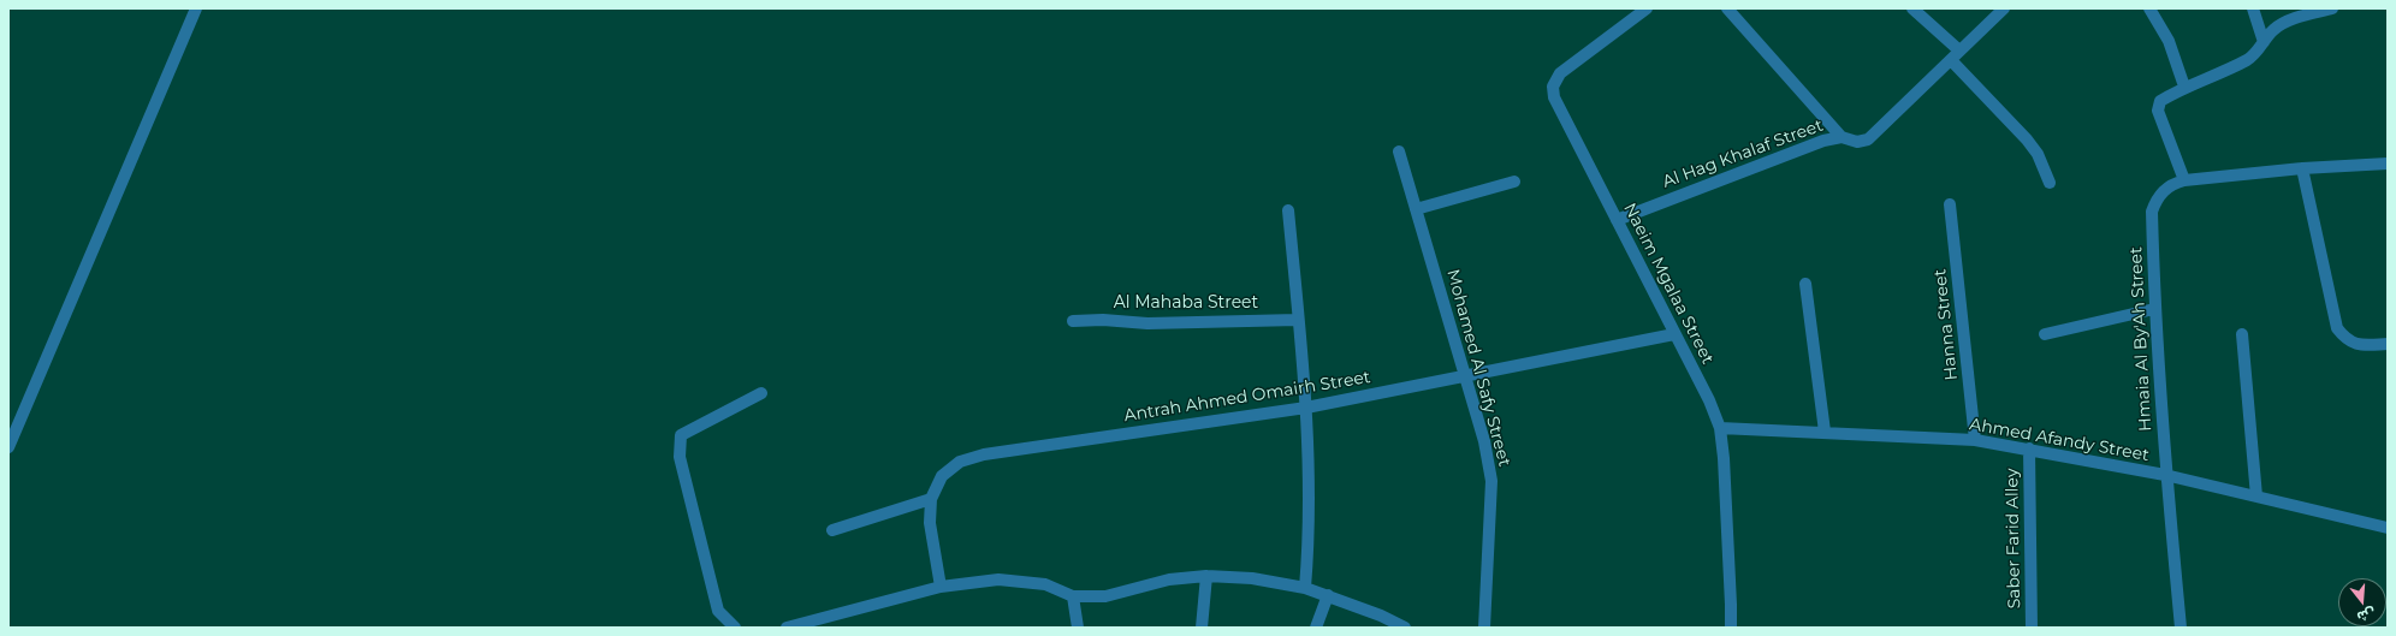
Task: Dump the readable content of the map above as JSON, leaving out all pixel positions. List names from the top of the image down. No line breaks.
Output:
{"streets":{"street":["Al Hag Khalaf Street","Naeim Mgalaa Street","Al Mahaba Street","Hanna Street","Hmaia Al By'Ah Street","Mohamed Al Safy Street","Antrah Ahmed Omairh Street","Ahmed Afandy Street","Saber Farid Alley"]},"crossings":[["Al Hag Khalaf Street","Naeim Mgalaa Street"],["Naeim Mgalaa Street","Antrah Ahmed Omairh Street"],["Naeim Mgalaa Street","Ahmed Afandy Street"],["Hanna Street","Ahmed Afandy Street"],["Hmaia Al By'Ah Street","Ahmed Afandy Street"],["Mohamed Al Safy Street","Antrah Ahmed Omairh Street"],["Ahmed Afandy Street","Saber Farid Alley"]],"north":"bottom"}
